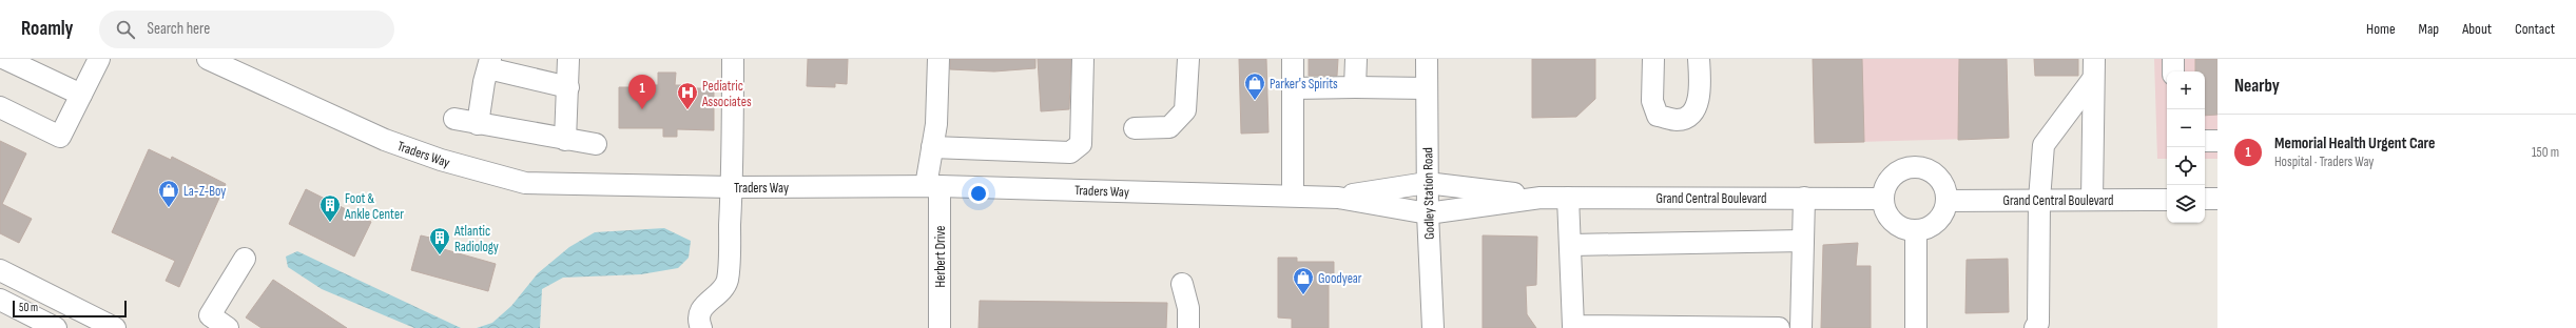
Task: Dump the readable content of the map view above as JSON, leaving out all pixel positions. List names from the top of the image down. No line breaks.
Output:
{"streets":{"street":["Traders Way","Godley Station Road","Grand Central Boulevard","Herbert Drive"]},"crossings":[["Traders Way","Godley Station Road"],["Traders Way","Grand Central Boulevard"],["Traders Way","Herbert Drive"],["Godley Station Road","Grand Central Boulevard"]],"places":{"shop":["Parker's Spirits","La-Z-Boy","Goodyear"],"hospital":["Pediatric Associates"],"building":["Foot & Ankle Center","Atlantic Radiology"]},"scale_bar":"50 m","page":{"header":"Roamly","search":"Search here","nav":["Home","Map","About","Contact"],"heading":"Nearby","map_buttons":["+","−"],"pins":"1","list":[{"mark":"1","name":"Memorial Health Urgent Care","note":"Hospital · Traders Way","value":"150 m"}],"scale":"50 m"}}
